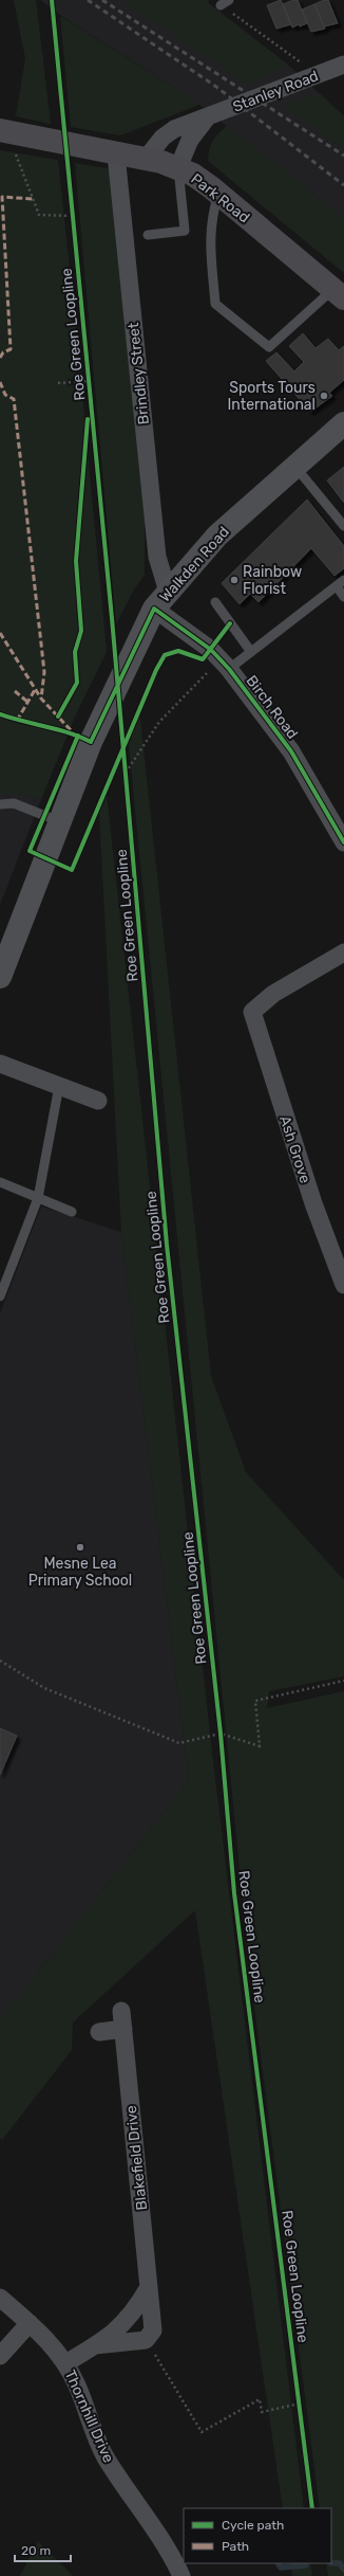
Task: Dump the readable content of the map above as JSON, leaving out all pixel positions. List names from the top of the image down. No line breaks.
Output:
{"streets":{"main road":["Walkden Road"],"street":["Stanley Road","Park Road","Brindley Street","Birch Road","Ash Grove","Blakefield Drive","Thornhill Drive"],"cycle path":["Roe Green Loopline"]},"crossings":[["Stanley Road","Park Road"],["Park Road","Brindley Street"],["Brindley Street","Walkden Road"],["Brindley Street","Birch Road"],["Walkden Road","Birch Road"]],"places":["Sports Tours International","Rainbow Florist","Mesne Lea Primary School"],"legend":["Cycle path","Path"],"scale_bar":"20 m"}
